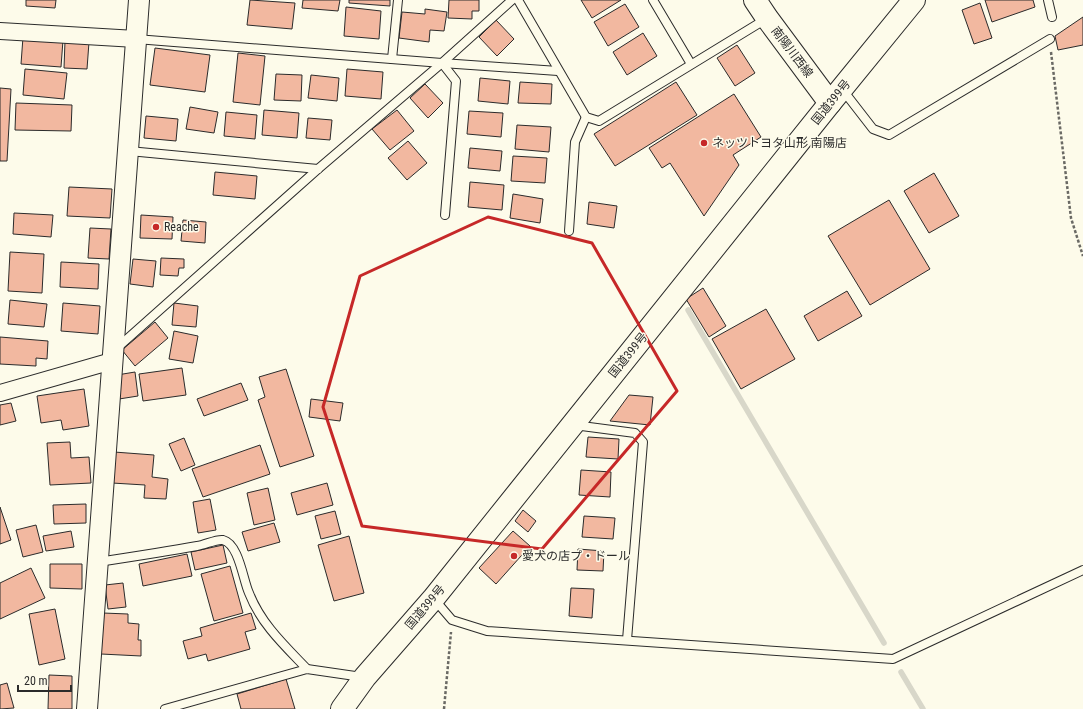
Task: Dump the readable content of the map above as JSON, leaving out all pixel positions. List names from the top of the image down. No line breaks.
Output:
{"streets":{"main road":["南陽川西線","国道399号"]},"crossings":[["南陽川西線","国道399号"]],"places":["ネッツトヨタ山形 南陽店","Reache","愛犬の店プ・ドール"],"scale_bar":"20 m"}
